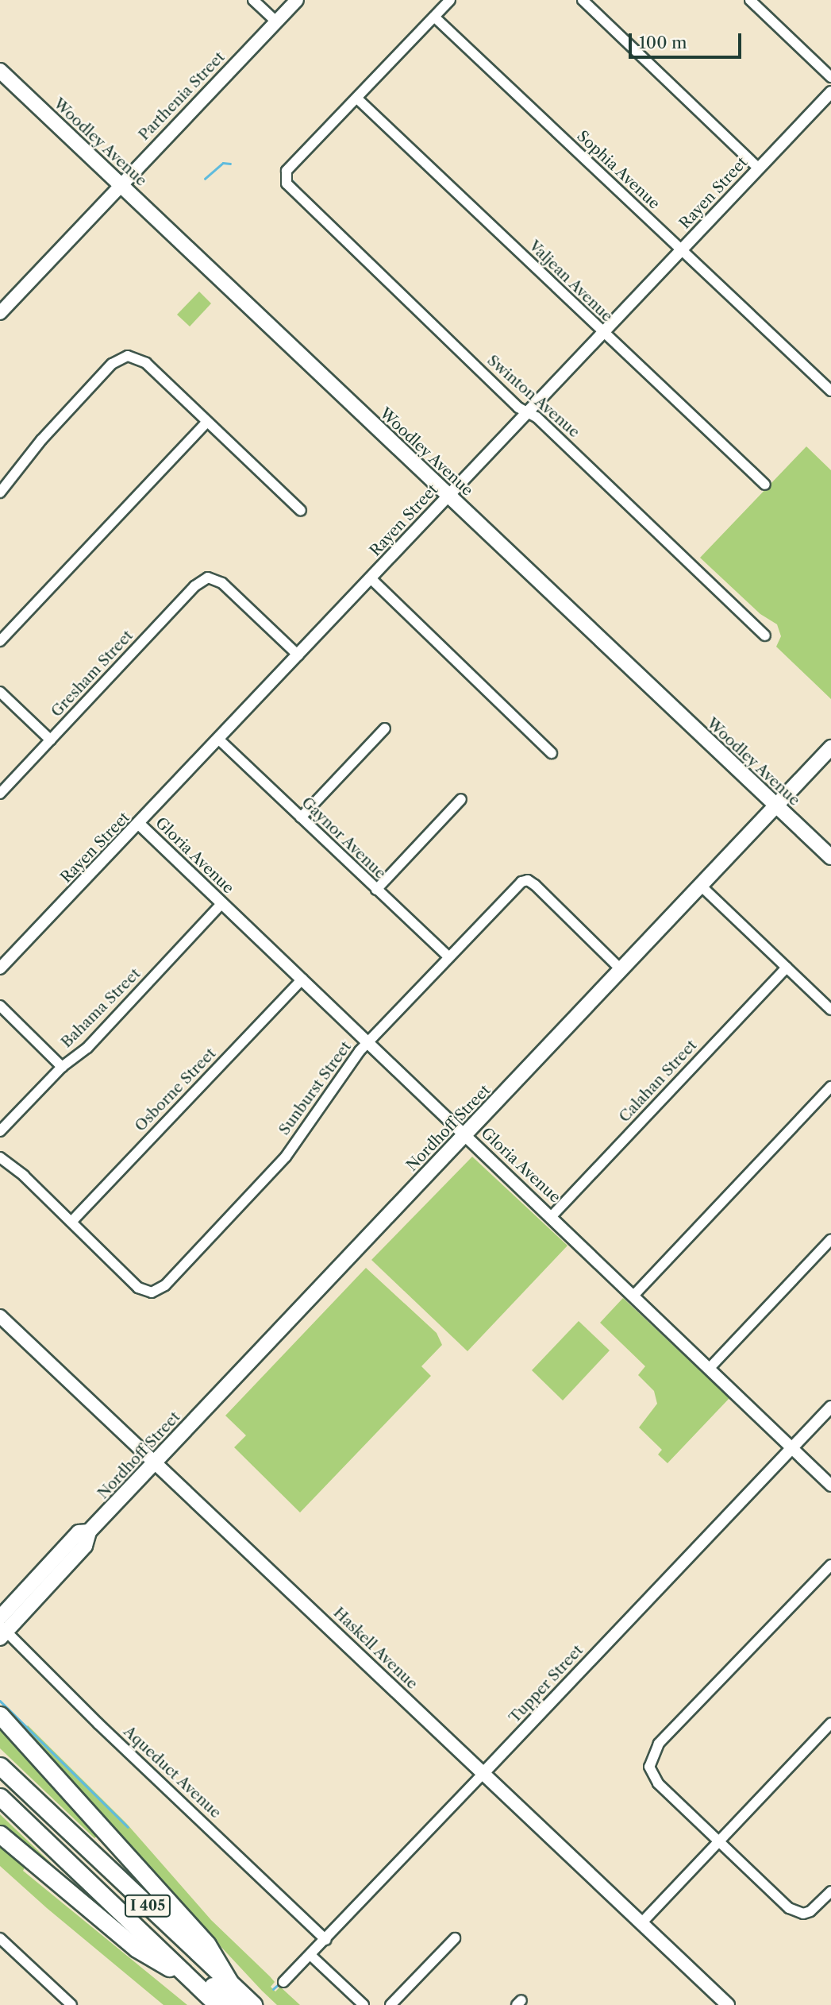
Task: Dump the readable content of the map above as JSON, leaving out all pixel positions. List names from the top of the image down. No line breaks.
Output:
{"streets":{"highway":["I 405"],"main road":["Parthenia Street","Woodley Avenue","Nordhoff Street","Haskell Avenue"],"street":["Sophia Avenue","Rayen Street","Valjean Avenue","Swinton Avenue","Gresham Street","Gaynor Avenue","Gloria Avenue","Bahama Street","Calahan Street","Sunburst Street","Osborne Street","Tupper Street","Aqueduct Avenue"]},"crossings":[["Parthenia Street","Woodley Avenue"],["Woodley Avenue","Rayen Street"],["Woodley Avenue","Nordhoff Street"],["Sophia Avenue","Rayen Street"],["Rayen Street","Valjean Avenue"],["Rayen Street","Swinton Avenue"],["Rayen Street","Gresham Street"],["Rayen Street","Gaynor Avenue"],["Rayen Street","Gloria Avenue"],["Valjean Avenue","Swinton Avenue"],["Gaynor Avenue","Sunburst Street"],["Gloria Avenue","Bahama Street"],["Gloria Avenue","Calahan Street"],["Gloria Avenue","Sunburst Street"],["Gloria Avenue","Osborne Street"],["Gloria Avenue","Nordhoff Street"],["Gloria Avenue","Tupper Street"],["Sunburst Street","Osborne Street"],["Sunburst Street","Nordhoff Street"],["Nordhoff Street","Haskell Avenue"],["Nordhoff Street","Aqueduct Avenue"],["Haskell Avenue","Tupper Street"],["Tupper Street","Aqueduct Avenue"]],"scale_bar":"100 m"}
